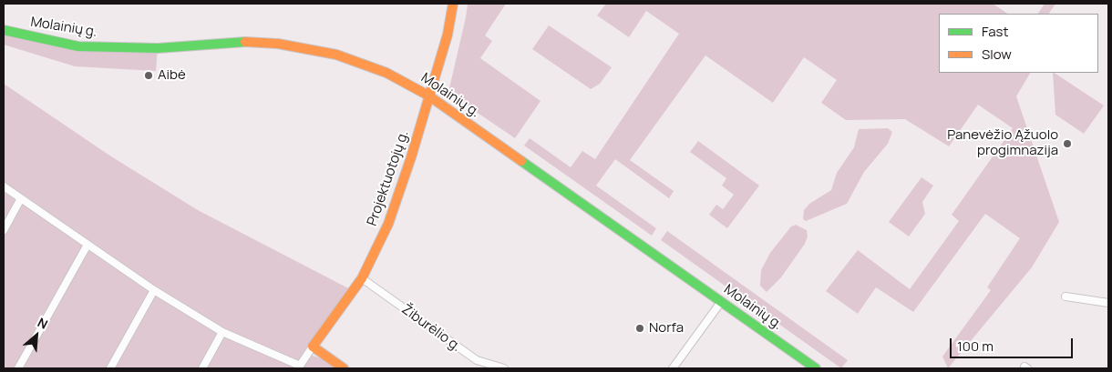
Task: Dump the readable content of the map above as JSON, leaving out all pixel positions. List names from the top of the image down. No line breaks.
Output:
{"streets":{"street":["Molainių g.","Projektuotojų g.","Žiburėlio g."]},"crossings":[["Molainių g.","Projektuotojų g."],["Projektuotojų g.","Žiburėlio g."]],"places":["Aibė","Panevėžio Ąžuolo progimnazija","Norfa"],"legend":["Fast","Slow"],"scale_bar":"100 m","north":"top right"}
